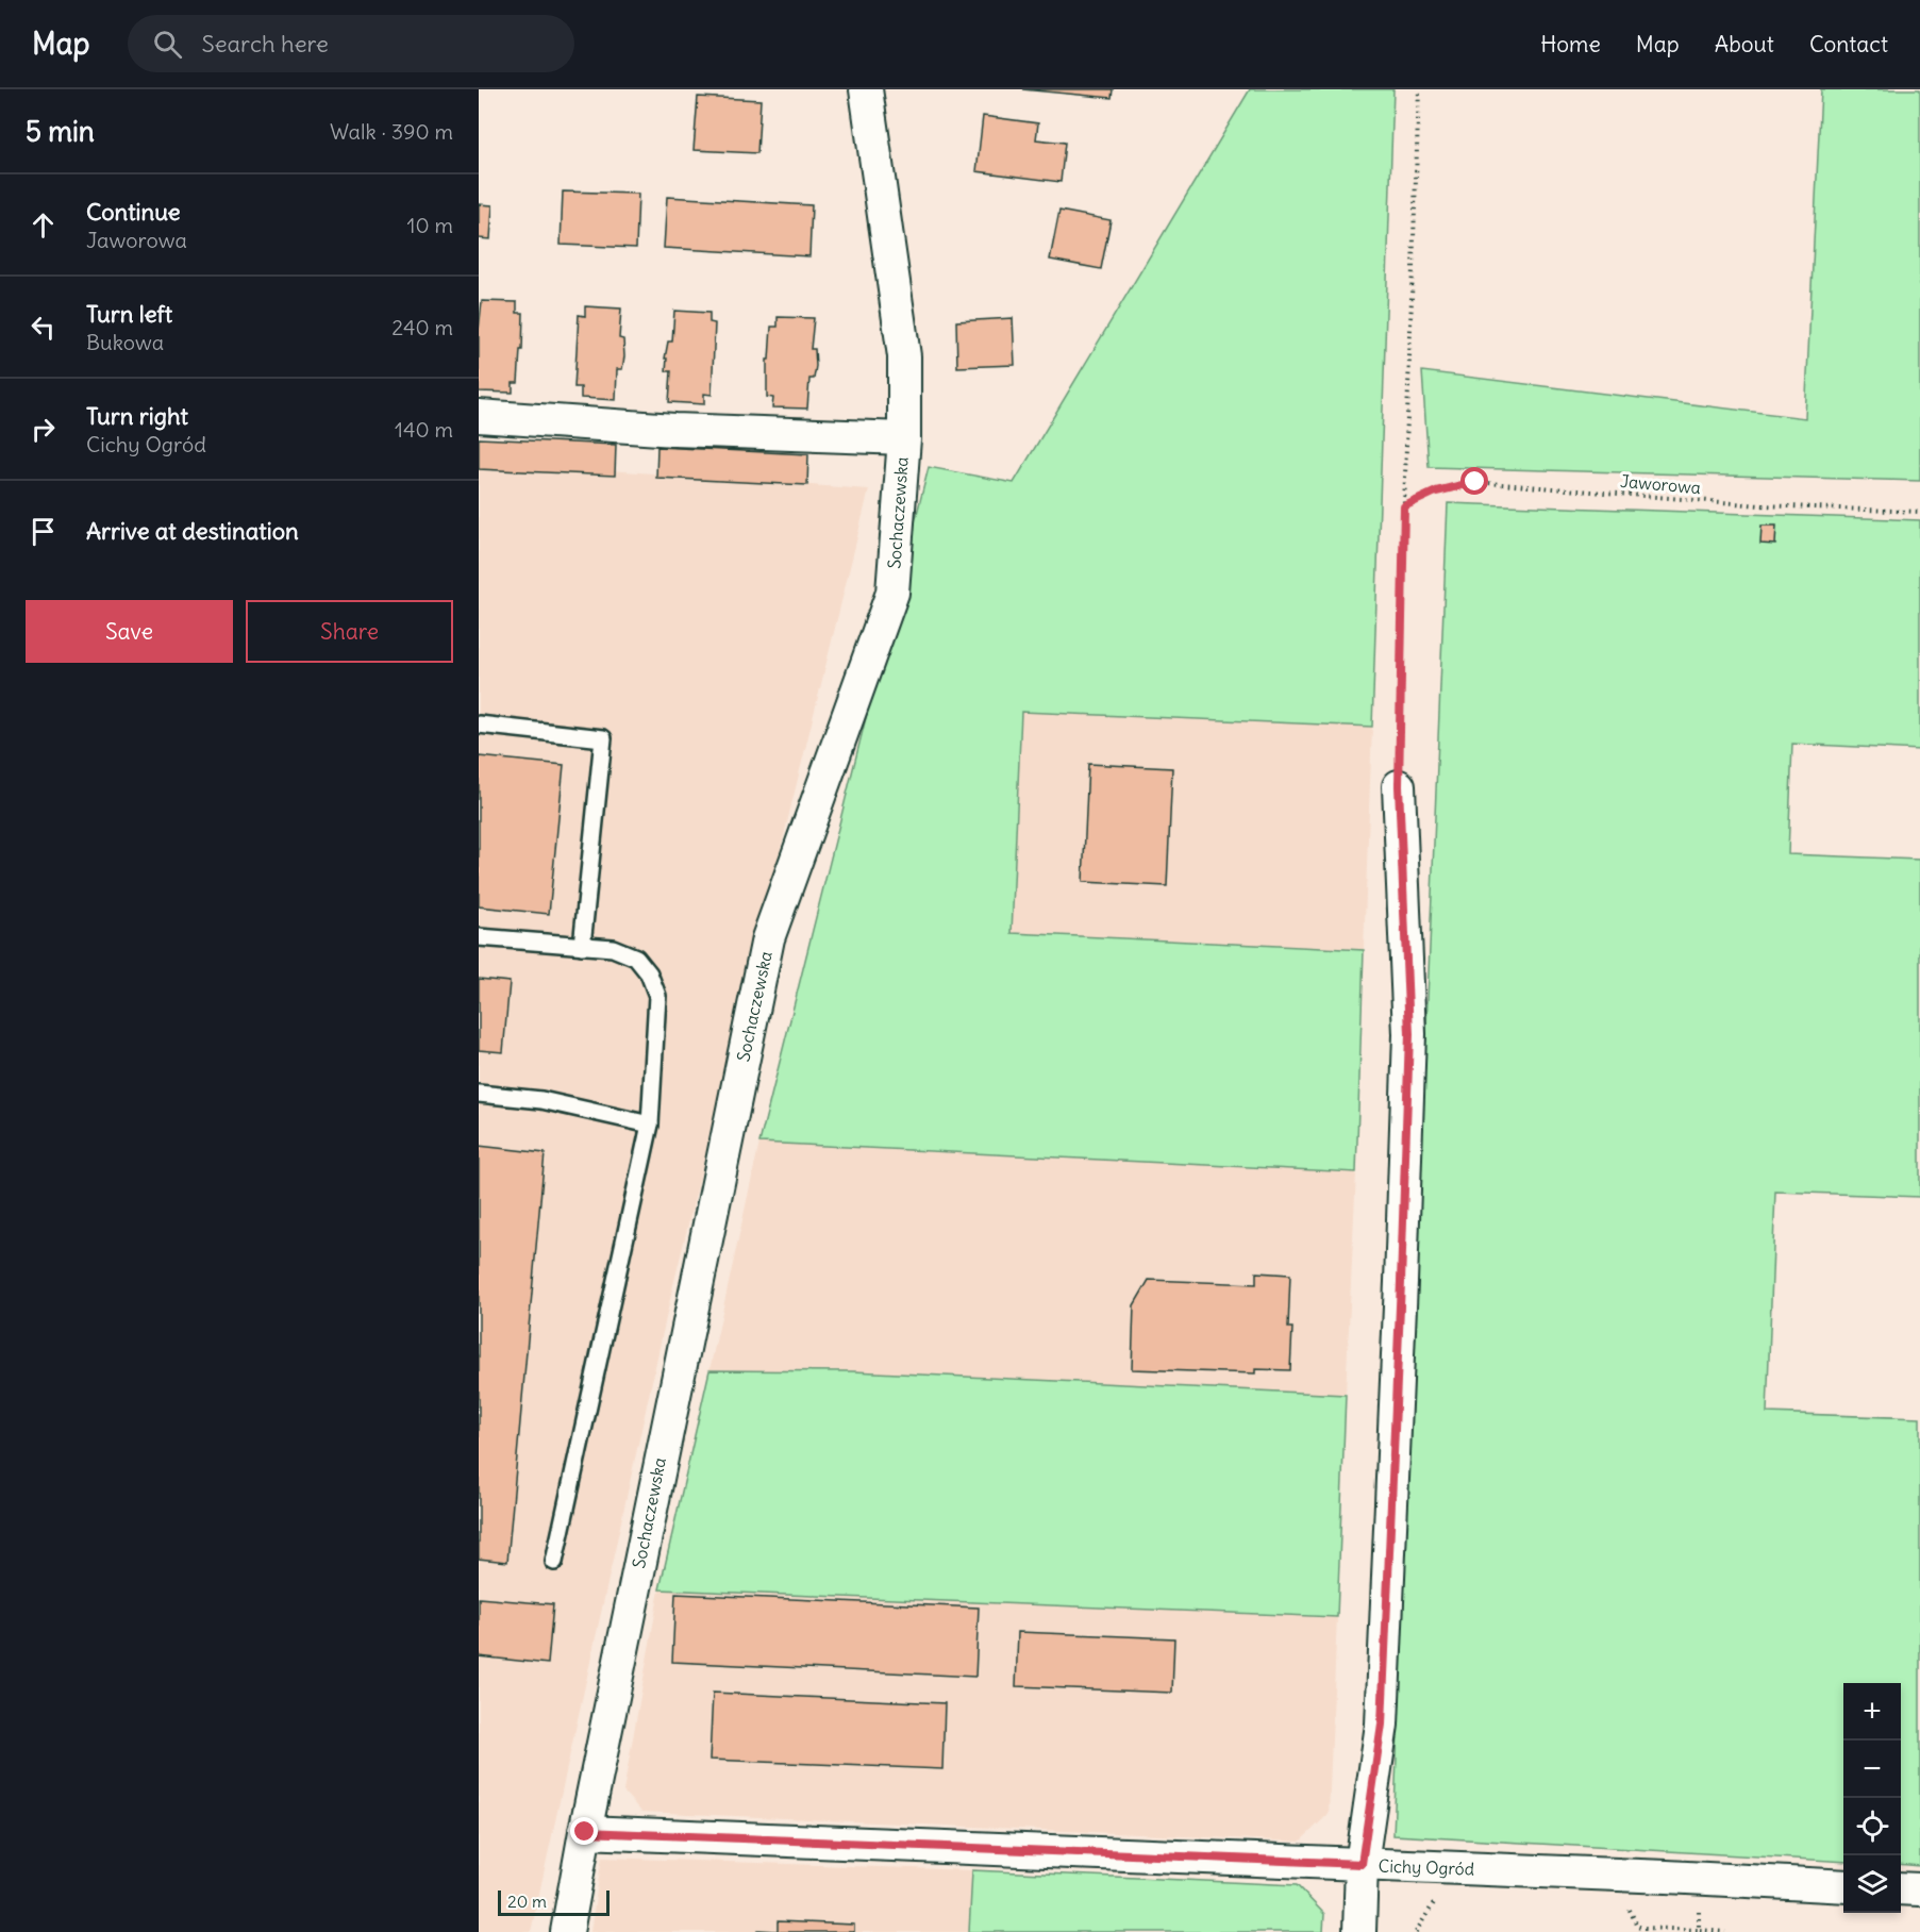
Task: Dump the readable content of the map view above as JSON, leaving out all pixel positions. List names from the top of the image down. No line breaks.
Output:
{"streets":{"street":["Sochaczewska","Cichy Ogród"],"path":["Jaworowa"]},"crossings":[["Sochaczewska","Cichy Ogród"]],"scale_bar":"20 m","page":{"header":"Map","search":"Search here","nav":["Home","Map","About","Contact"],"heading":["5 min","Walk · 390 m"],"list":[["Continue","Jaworowa","10 m"],["Turn left","Bukowa","240 m"],["Turn right","Cichy Ogród","140 m"],"Arrive at destination"],"buttons":["Save","Share"],"map_buttons":["+","−"],"scale":"20 m"}}
